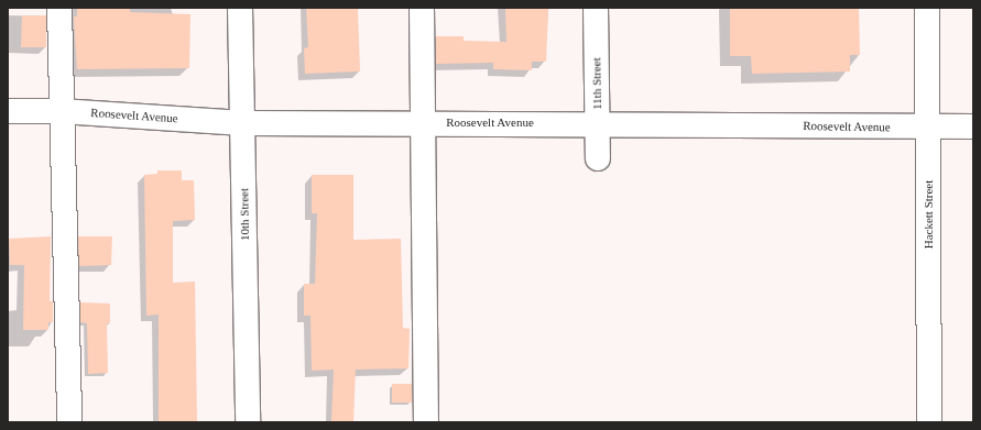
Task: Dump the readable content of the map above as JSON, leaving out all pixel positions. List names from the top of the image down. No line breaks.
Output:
{"streets":{"street":["11th Street","Roosevelt Avenue","10th Street","Hackett Street"]},"crossings":[["11th Street","Roosevelt Avenue"],["Roosevelt Avenue","10th Street"],["Roosevelt Avenue","Hackett Street"]]}
